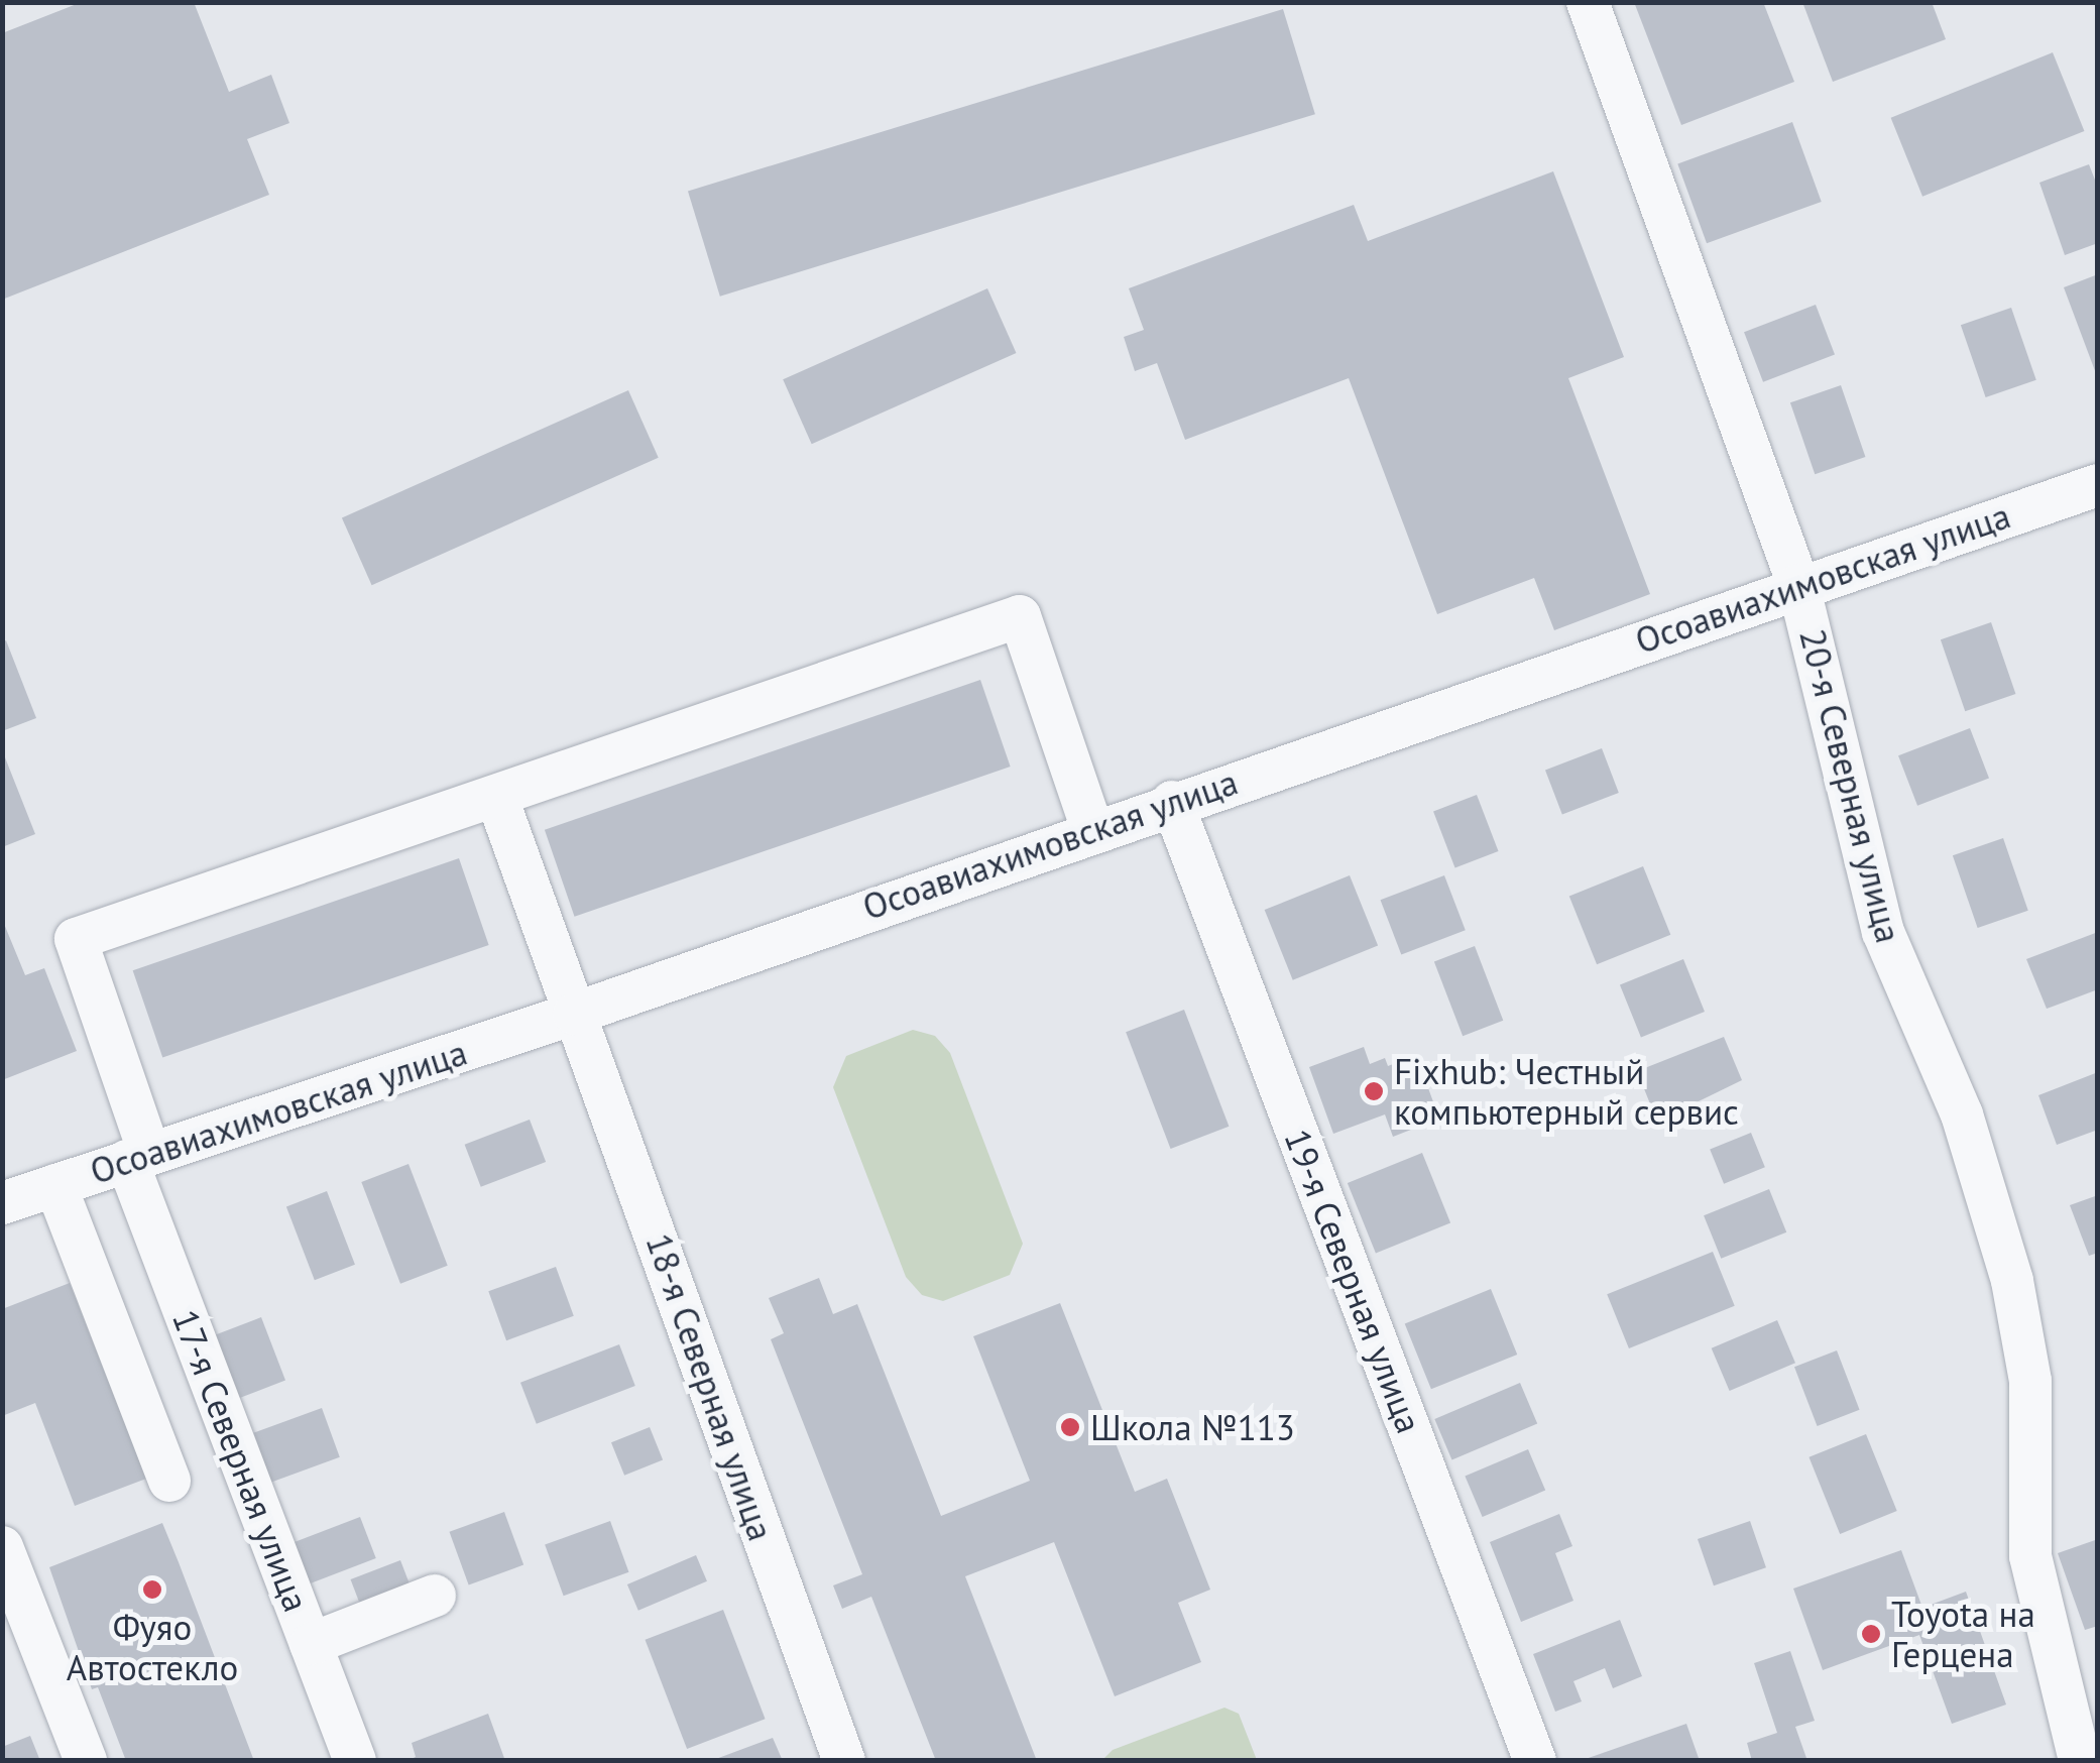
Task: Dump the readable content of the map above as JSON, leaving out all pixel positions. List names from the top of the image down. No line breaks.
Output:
{"streets":{"street":["Осоавиахимовская улица","20-я Северная улица","19-я Северная улица","18-я Северная улица","17-я Северная улица"]},"crossings":[["Осоавиахимовская улица","20-я Северная улица"],["Осоавиахимовская улица","19-я Северная улица"],["Осоавиахимовская улица","18-я Северная улица"],["Осоавиахимовская улица","17-я Северная улица"],["18-я Северная улица","17-я Северная улица"]],"places":["Fixhub: Честный компьютерный сервис","Школа №113","Фуяо Автостекло","Toyota на Герцена"]}
